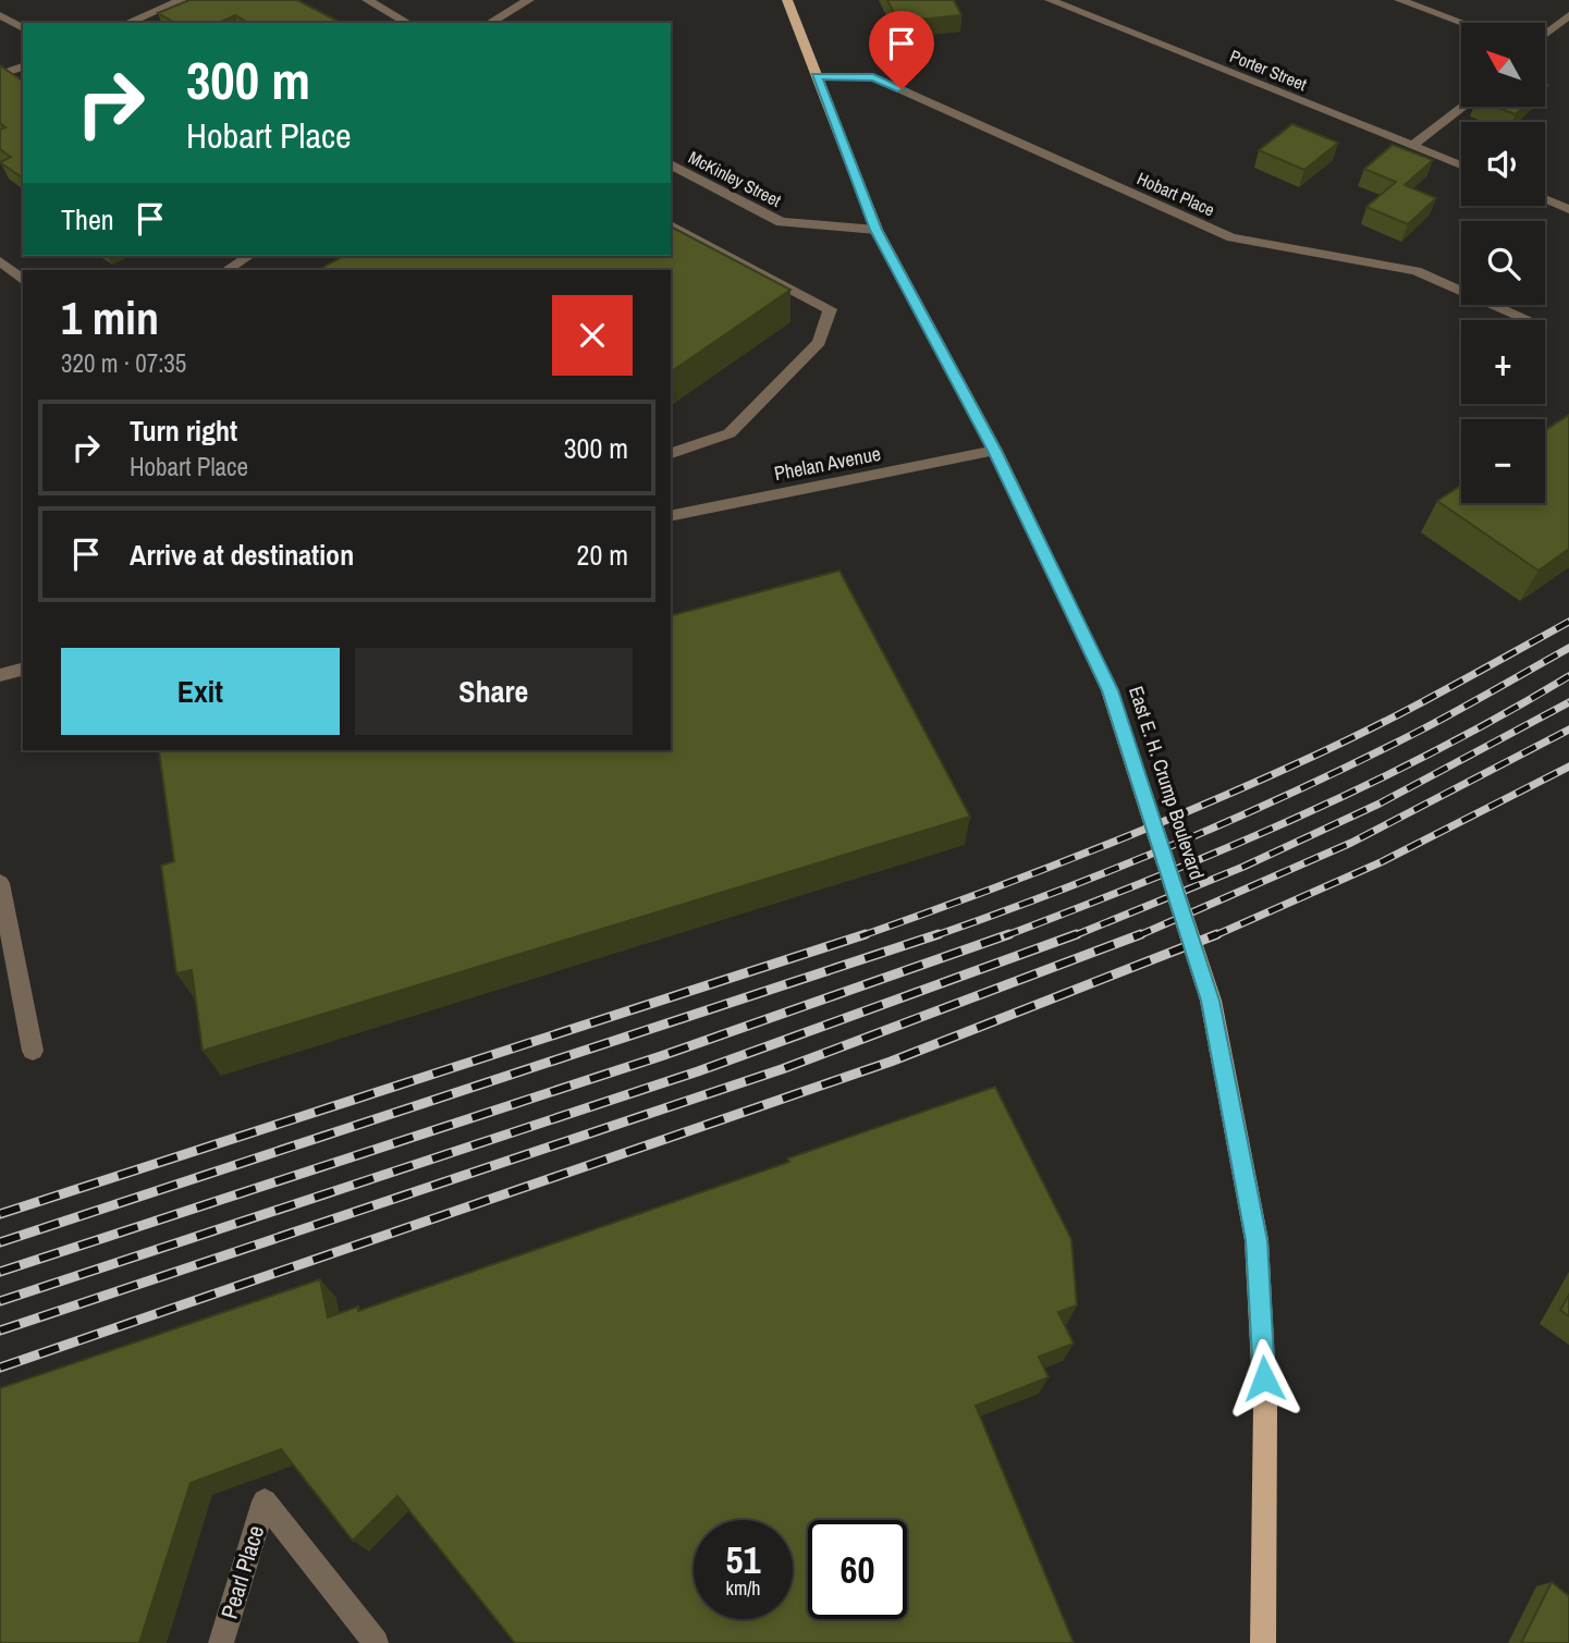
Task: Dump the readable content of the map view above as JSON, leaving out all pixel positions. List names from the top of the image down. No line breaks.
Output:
{"streets":{"main road":["East E. H. Crump Boulevard"],"street":["Porter Street","McKinley Street","Hobart Place","Phelan Avenue","Pearl Place"]},"crossings":[["McKinley Street","East E. H. Crump Boulevard"],["Hobart Place","East E. H. Crump Boulevard"],["Phelan Avenue","East E. H. Crump Boulevard"]],"north":"top left","page":{"map_buttons":["+","−"],"turn":["300 m","Hobart Place"],"then":"Then","heading":["1 min","320 m · 07:35"],"list":[{"name":"Turn right","note":"Hobart Place","value":"300 m"},{"name":"Arrive at destination","value":"20 m"}],"buttons":["Exit","Share"],"speed":"51 km/h","limit":"60"}}
